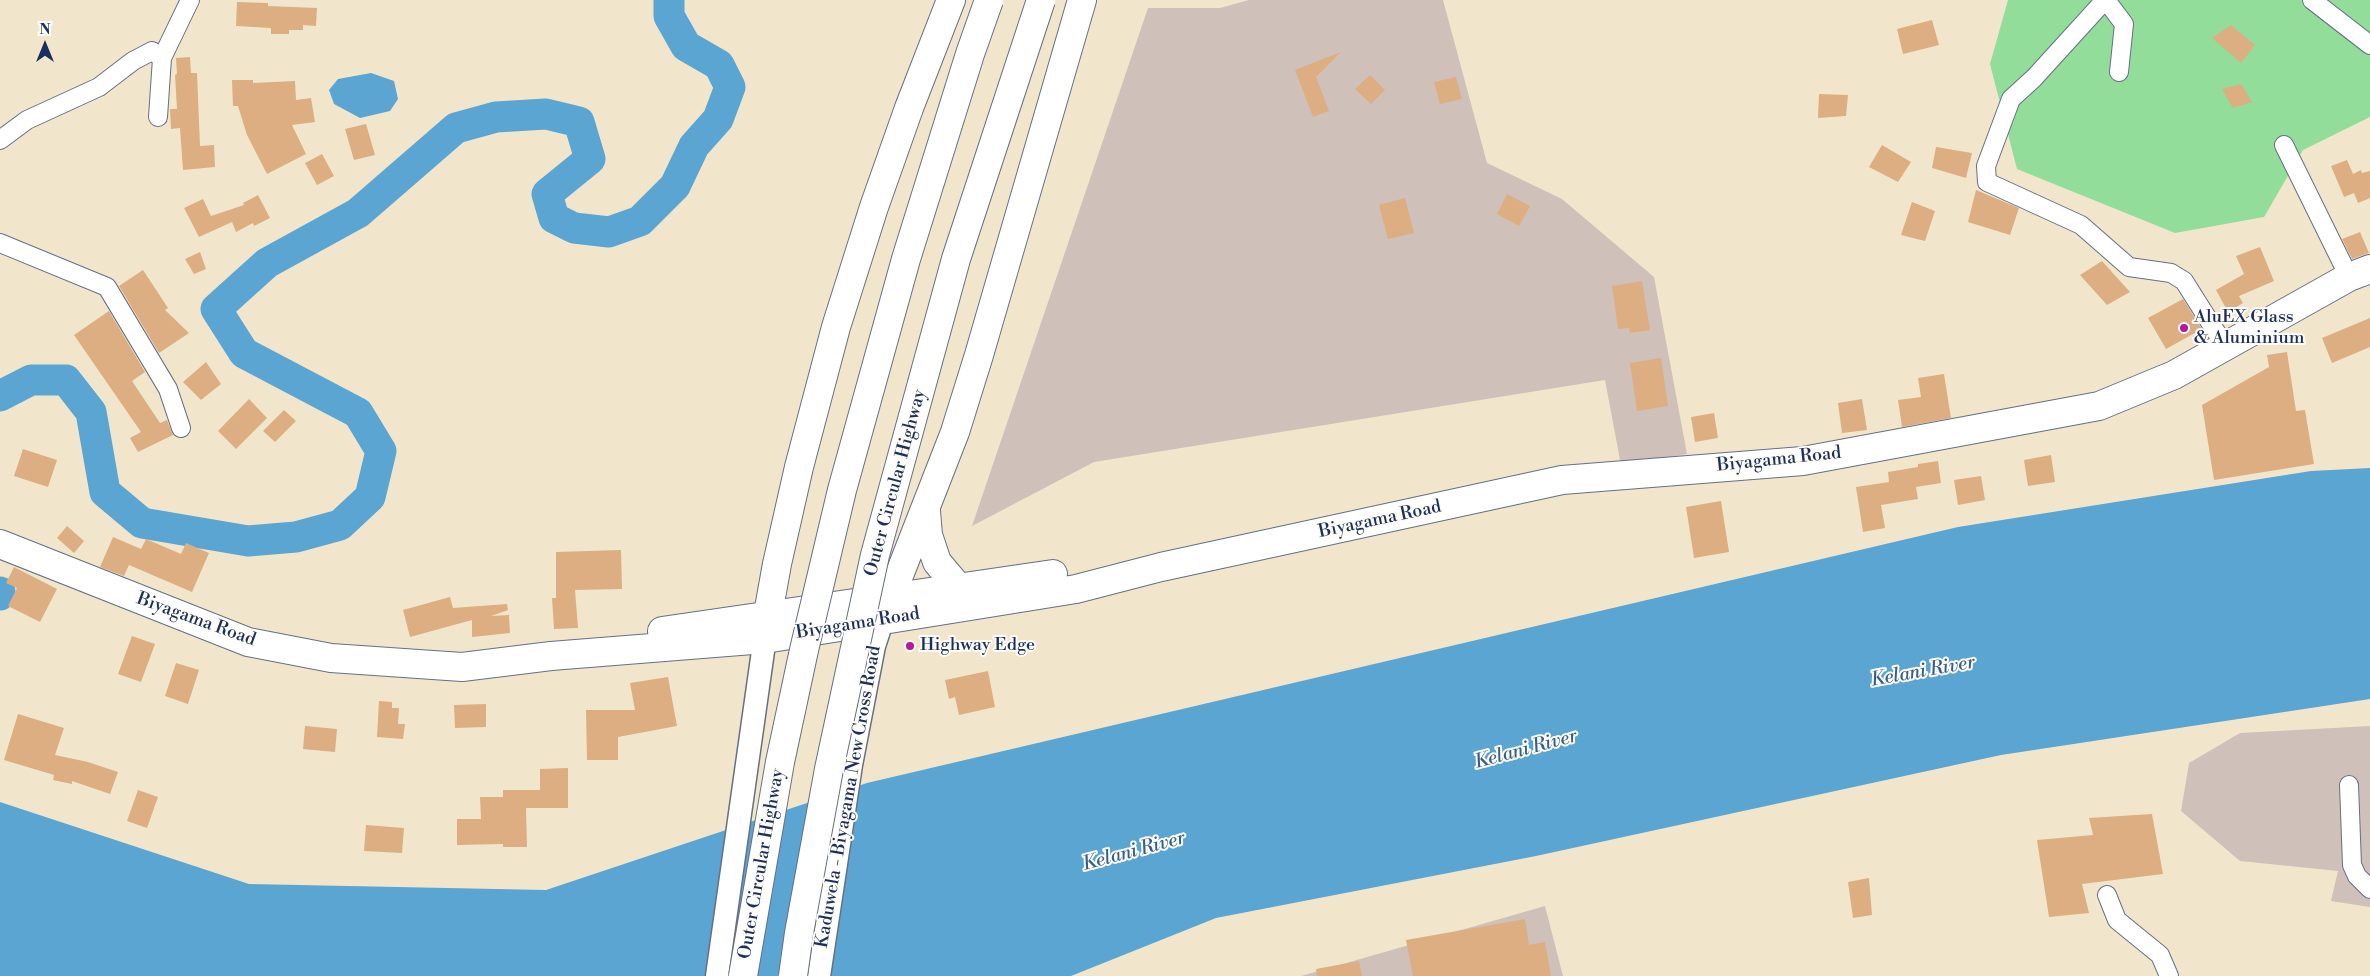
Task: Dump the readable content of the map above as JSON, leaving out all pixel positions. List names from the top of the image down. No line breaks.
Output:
{"streets":{"main road":["Biyagama Road","Outer Circular Highway"],"street":["Kaduwela - Biyagama New Cross Road"]},"crossings":[["Biyagama Road","Kaduwela - Biyagama New Cross Road"]],"water":["Kelani River"],"places":["AluEX Glass & Aluminium","Highway Edge"],"north":"top"}
